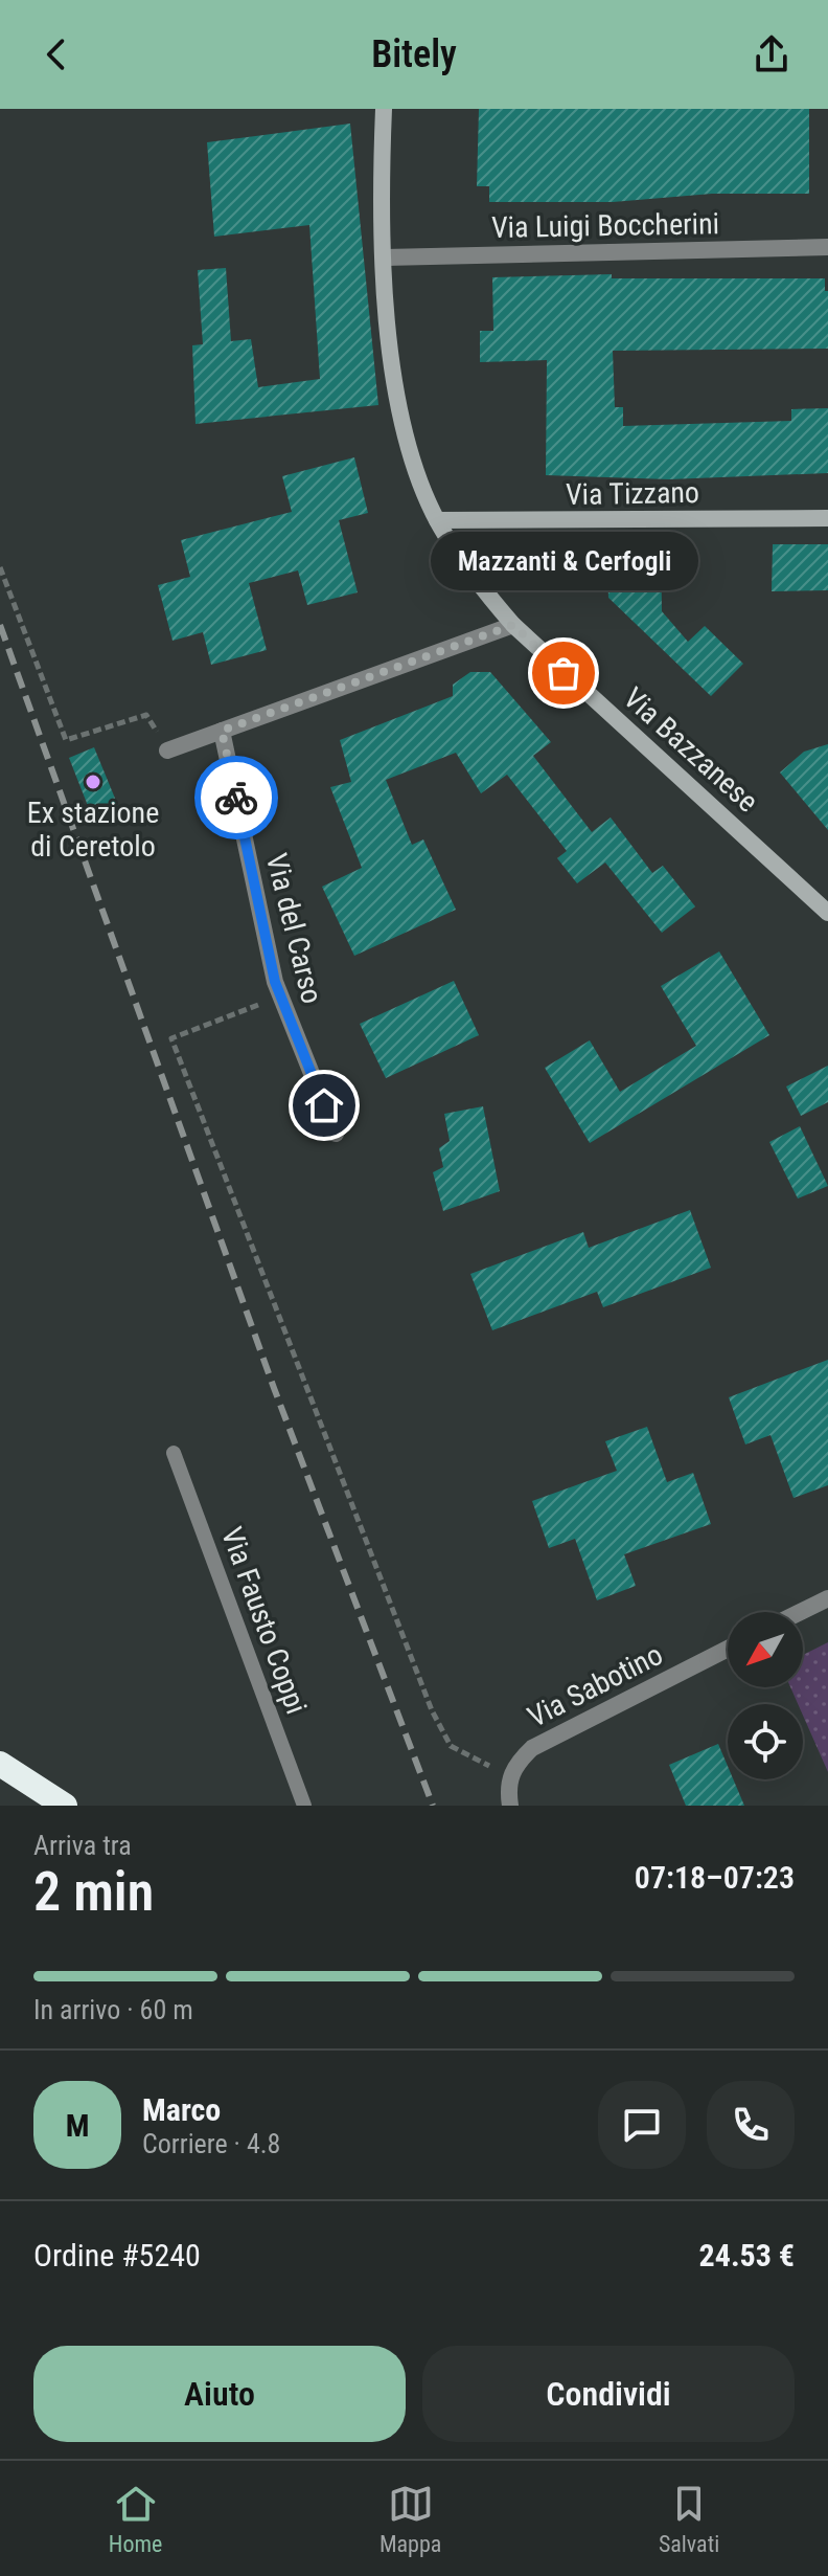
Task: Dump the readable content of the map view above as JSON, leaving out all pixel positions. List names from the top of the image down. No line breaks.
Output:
{"streets":{"main road":["Via Tizzano","Via Bazzanese"],"street":["Via Luigi Boccherini","Via del Carso","Via Sabotino"],"lane":["Via Fausto Coppi"]},"crossings":[["Via Luigi Boccherini","Via Bazzanese"],["Via Tizzano","Via Bazzanese"]],"places":["Mazzanti & Cerfogli","Ex stazione di Ceretolo"],"north":"bottom left","page":{"header":"Bitely","bubble":"Mazzanti & Cerfogli","heading":["2 min","Arriva tra","07:18–07:23"],"panel":["Marco","Corriere · 4.8","Ordine #5240","24.53 €"],"bar":"In arrivo · 60 m","round":"M","buttons":["Aiuto","Condividi"],"tabs":["Home","Mappa","Salvati"]}}
